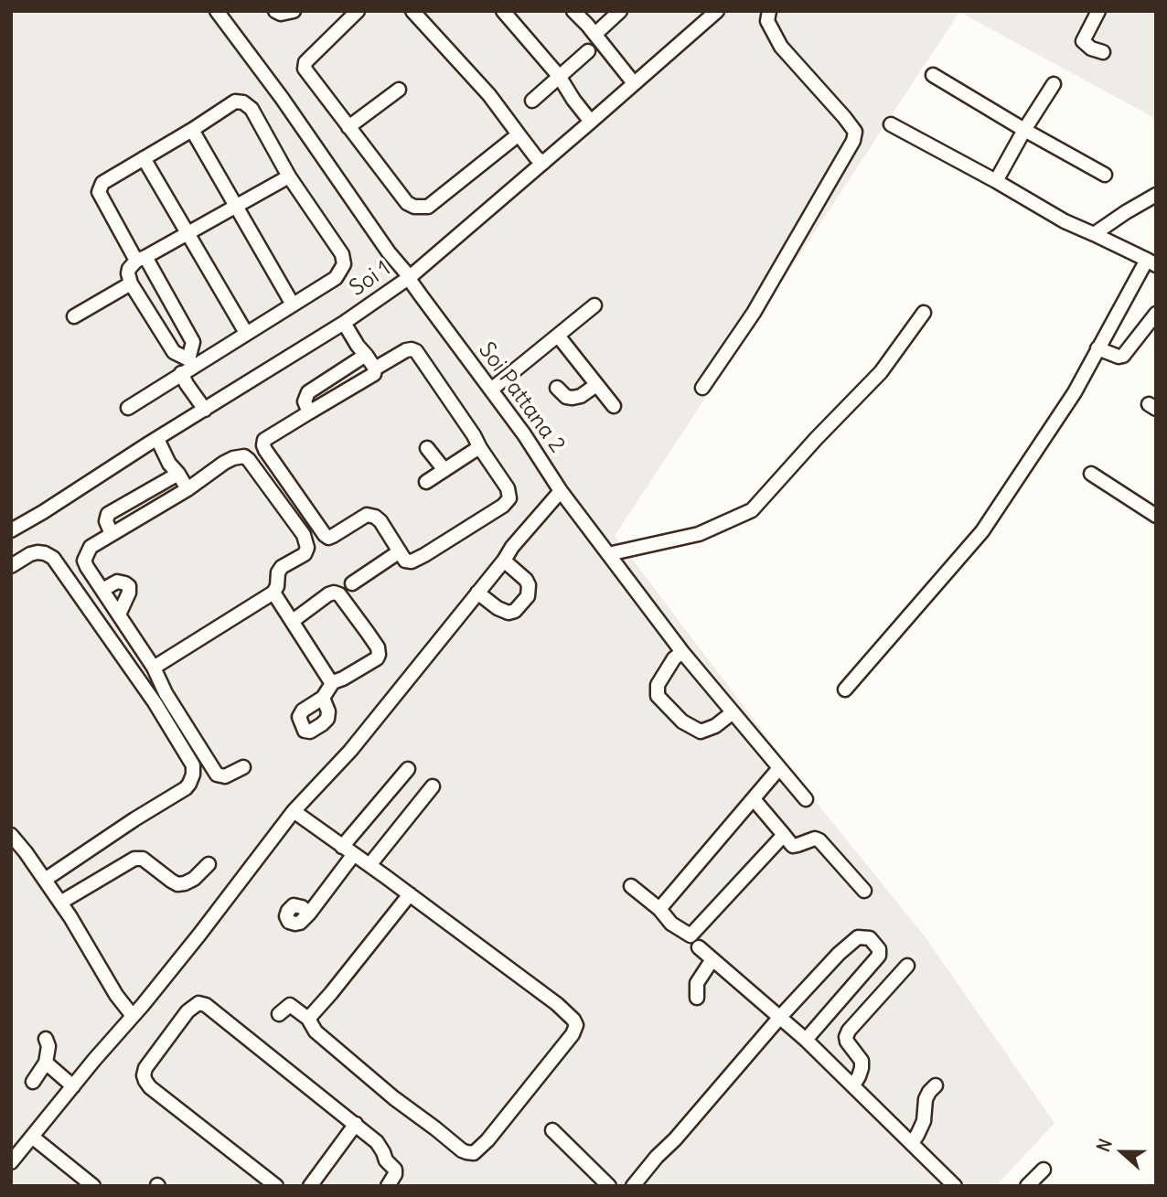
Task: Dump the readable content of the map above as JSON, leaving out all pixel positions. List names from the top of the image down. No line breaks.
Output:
{"streets":{"street":["Soi 1","Soi Pattana 2"]},"crossings":[["Soi 1","Soi Pattana 2"]],"north":"left"}
